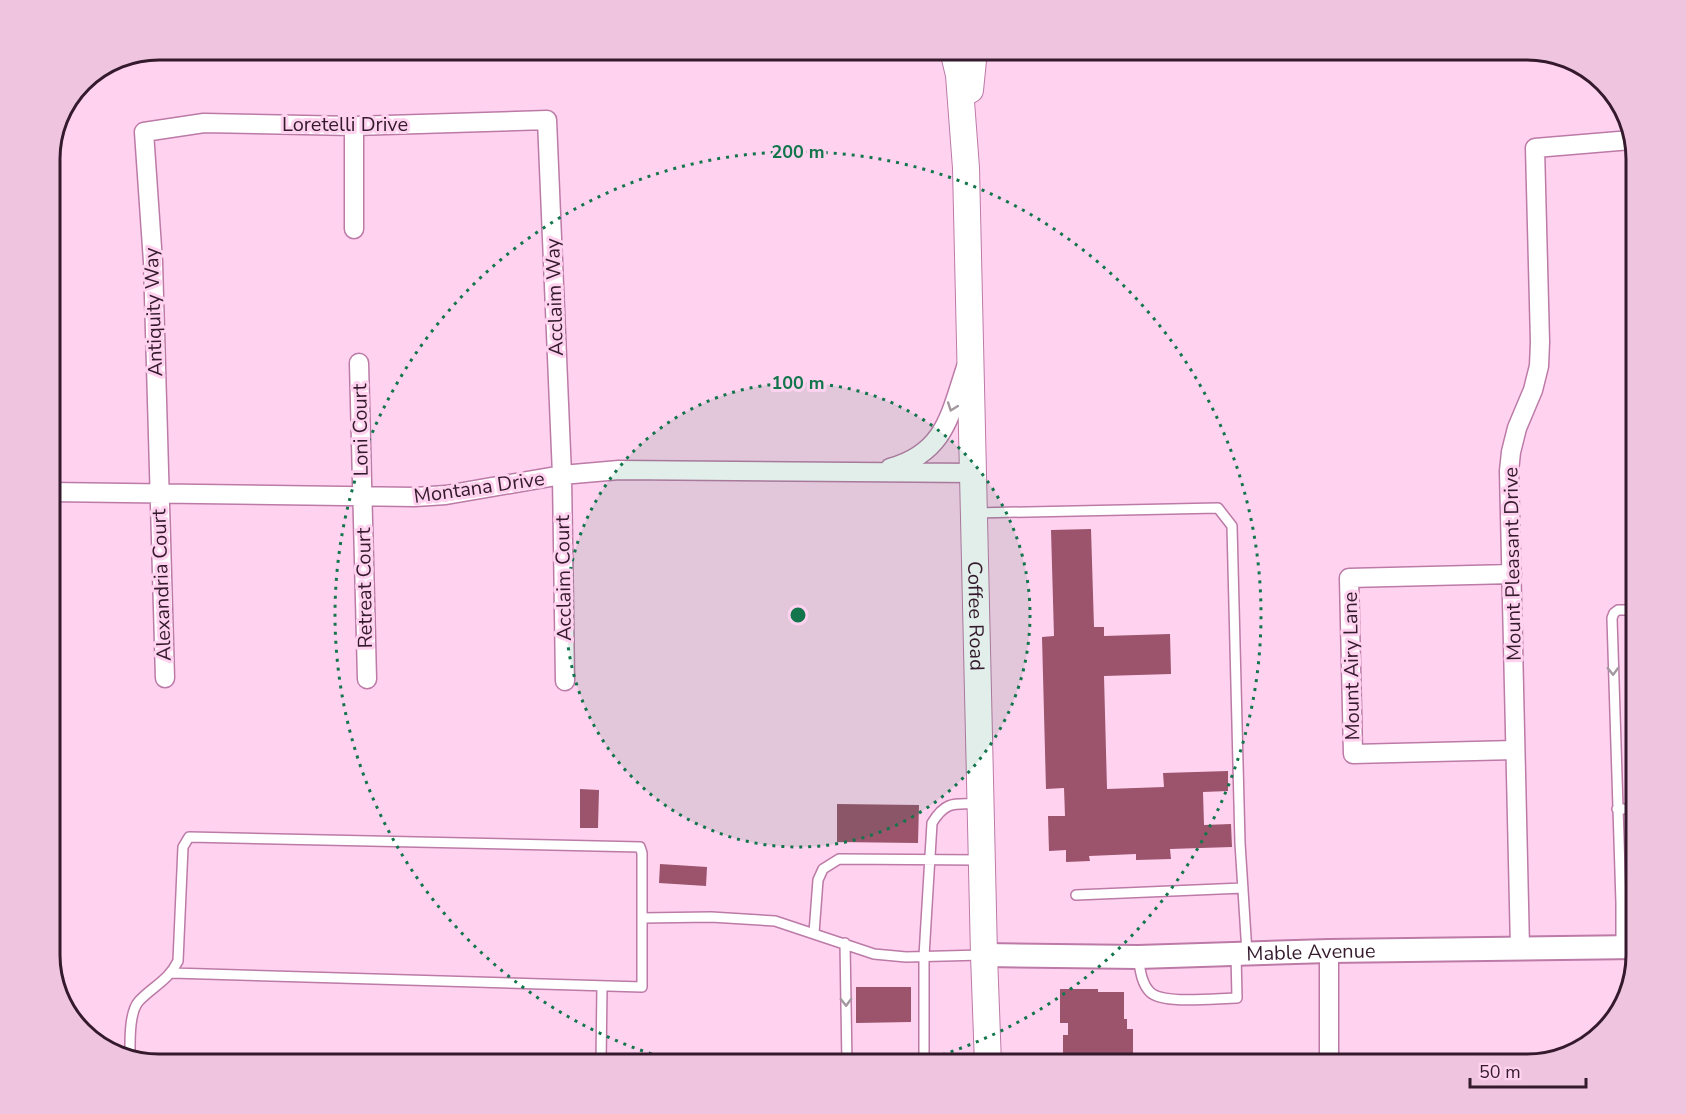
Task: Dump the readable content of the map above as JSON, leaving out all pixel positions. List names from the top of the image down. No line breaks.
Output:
{"streets":{"main road":["Coffee Road"],"street":["Loretelli Drive","Acclaim Way","Antiquity Way","Loni Court","Montana Drive","Mount Pleasant Drive","Acclaim Court","Alexandria Court","Retreat Court","Mount Airy Lane","Mable Avenue"]},"crossings":[["Loretelli Drive","Acclaim Way"],["Loretelli Drive","Antiquity Way"],["Acclaim Way","Montana Drive"],["Acclaim Way","Acclaim Court"],["Antiquity Way","Montana Drive"],["Antiquity Way","Alexandria Court"],["Loni Court","Montana Drive"],["Loni Court","Retreat Court"],["Montana Drive","Acclaim Court"],["Montana Drive","Alexandria Court"],["Montana Drive","Retreat Court"],["Montana Drive","Coffee Road"],["Mount Pleasant Drive","Mount Airy Lane"],["Mount Pleasant Drive","Mable Avenue"],["Coffee Road","Mable Avenue"]],"scale_bar":"50 m","rings":["200 m","100 m"]}
